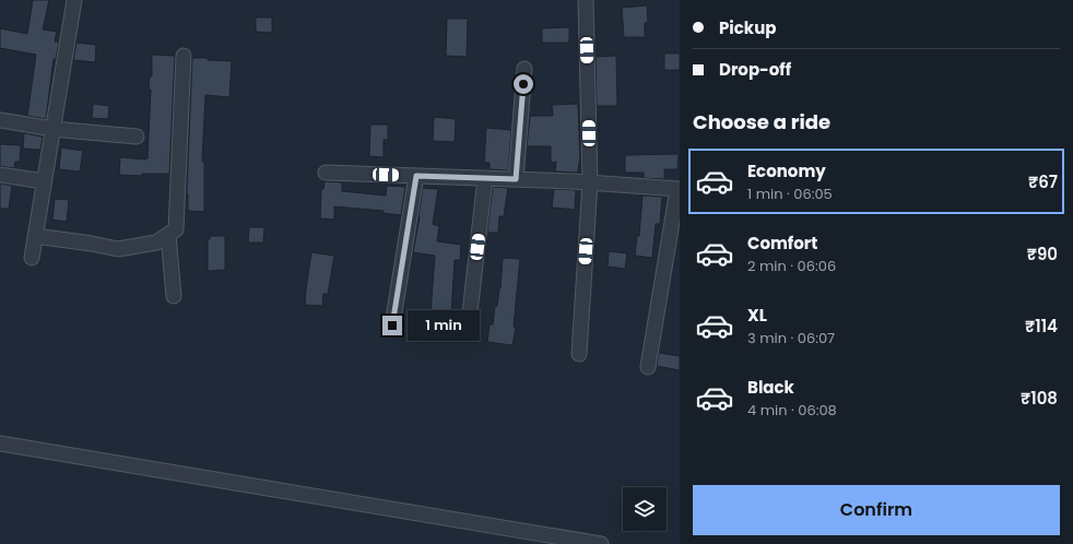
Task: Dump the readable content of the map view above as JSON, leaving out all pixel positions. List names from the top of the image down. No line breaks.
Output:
{"page":{"banner":["Pickup","Drop-off"],"heading":"Choose a ride","list":[{"name":"Economy","note":"1 min · 06:05","value":"₹67"},{"name":"Comfort","note":"2 min · 06:06","value":"₹90"},{"name":"XL","note":"3 min · 06:07","value":"₹114"},{"name":"Black","note":"4 min · 06:08","value":"₹108"}],"bubble":"1 min","buttons":"Confirm"}}
